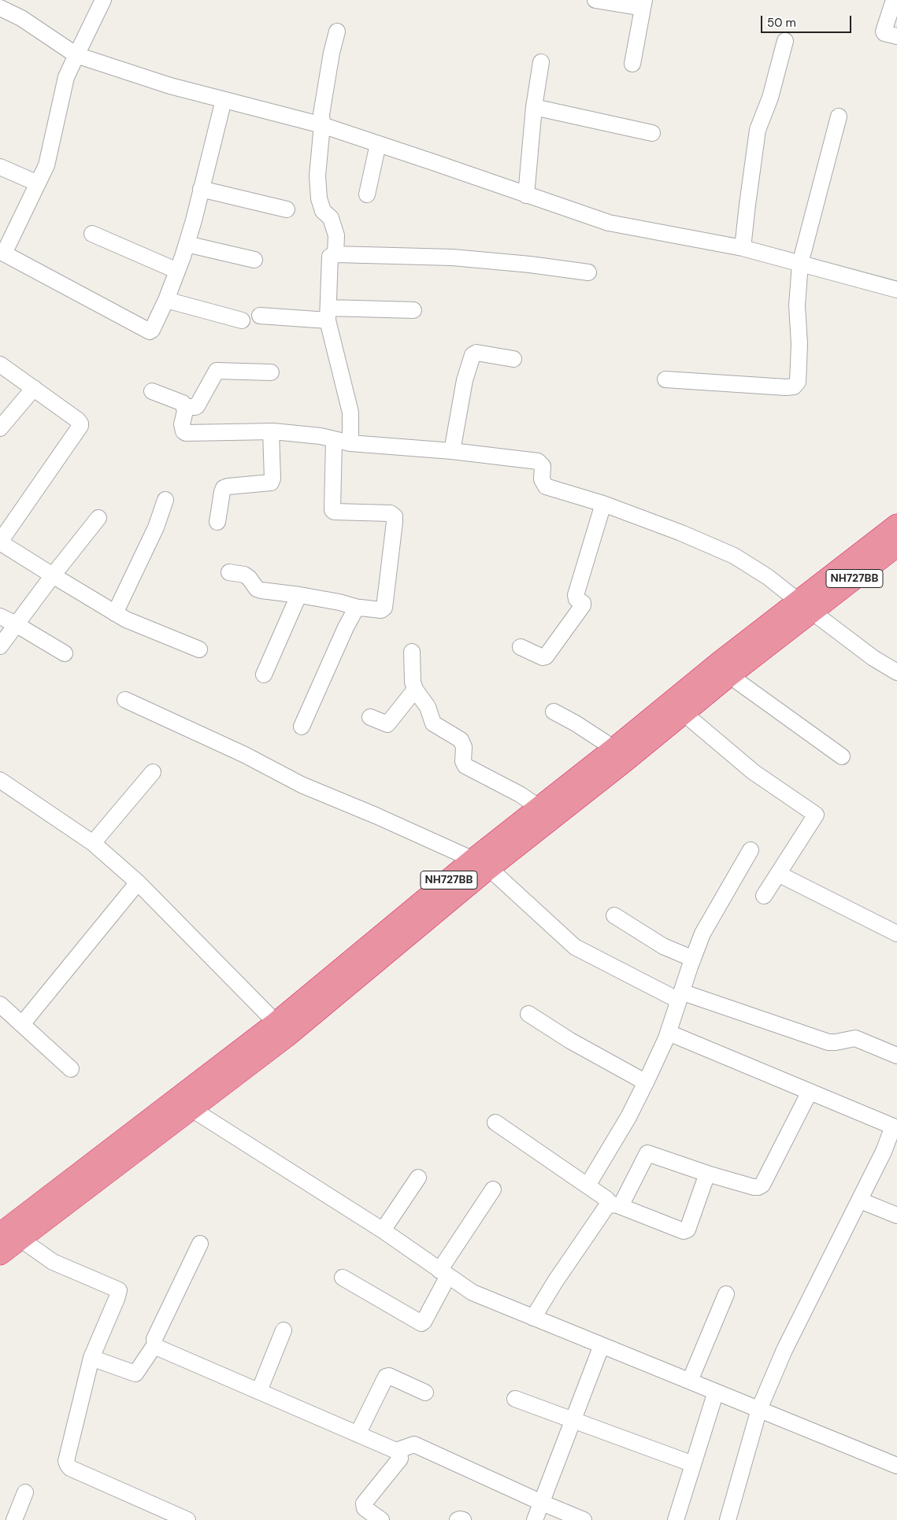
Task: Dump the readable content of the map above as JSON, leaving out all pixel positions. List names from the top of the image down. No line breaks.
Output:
{"streets":{"highway":["NH727BB"]},"scale_bar":"50 m"}
